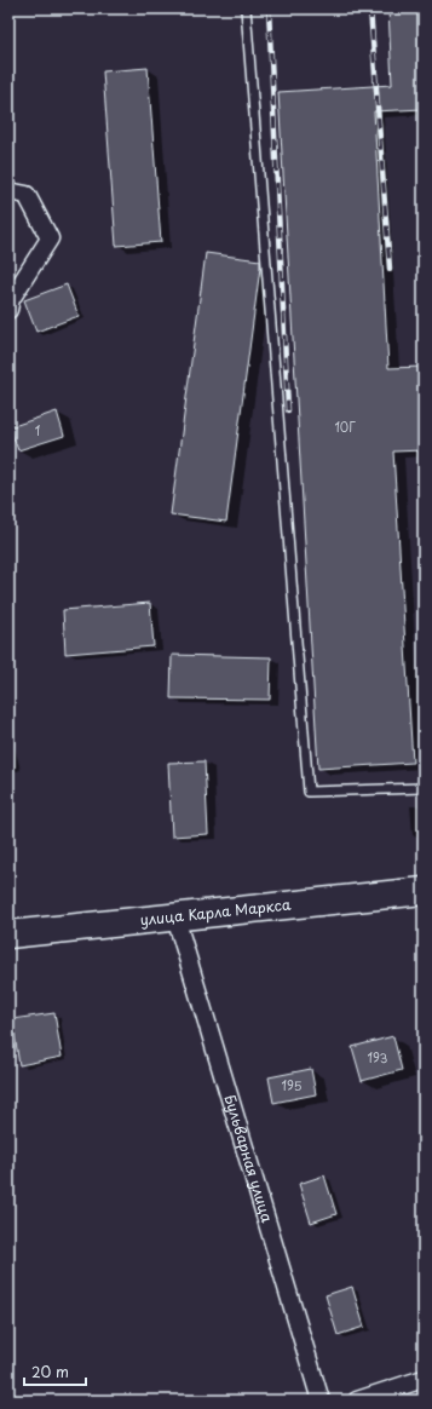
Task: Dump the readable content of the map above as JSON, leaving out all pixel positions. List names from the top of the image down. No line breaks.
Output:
{"streets":{"highway":["улица Карла Маркса"],"street":["Бульварная улица"]},"crossings":[["улица Карла Маркса","Бульварная улица"]],"house_numbers":["10Г","1","193","195"],"scale_bar":"20 m"}
